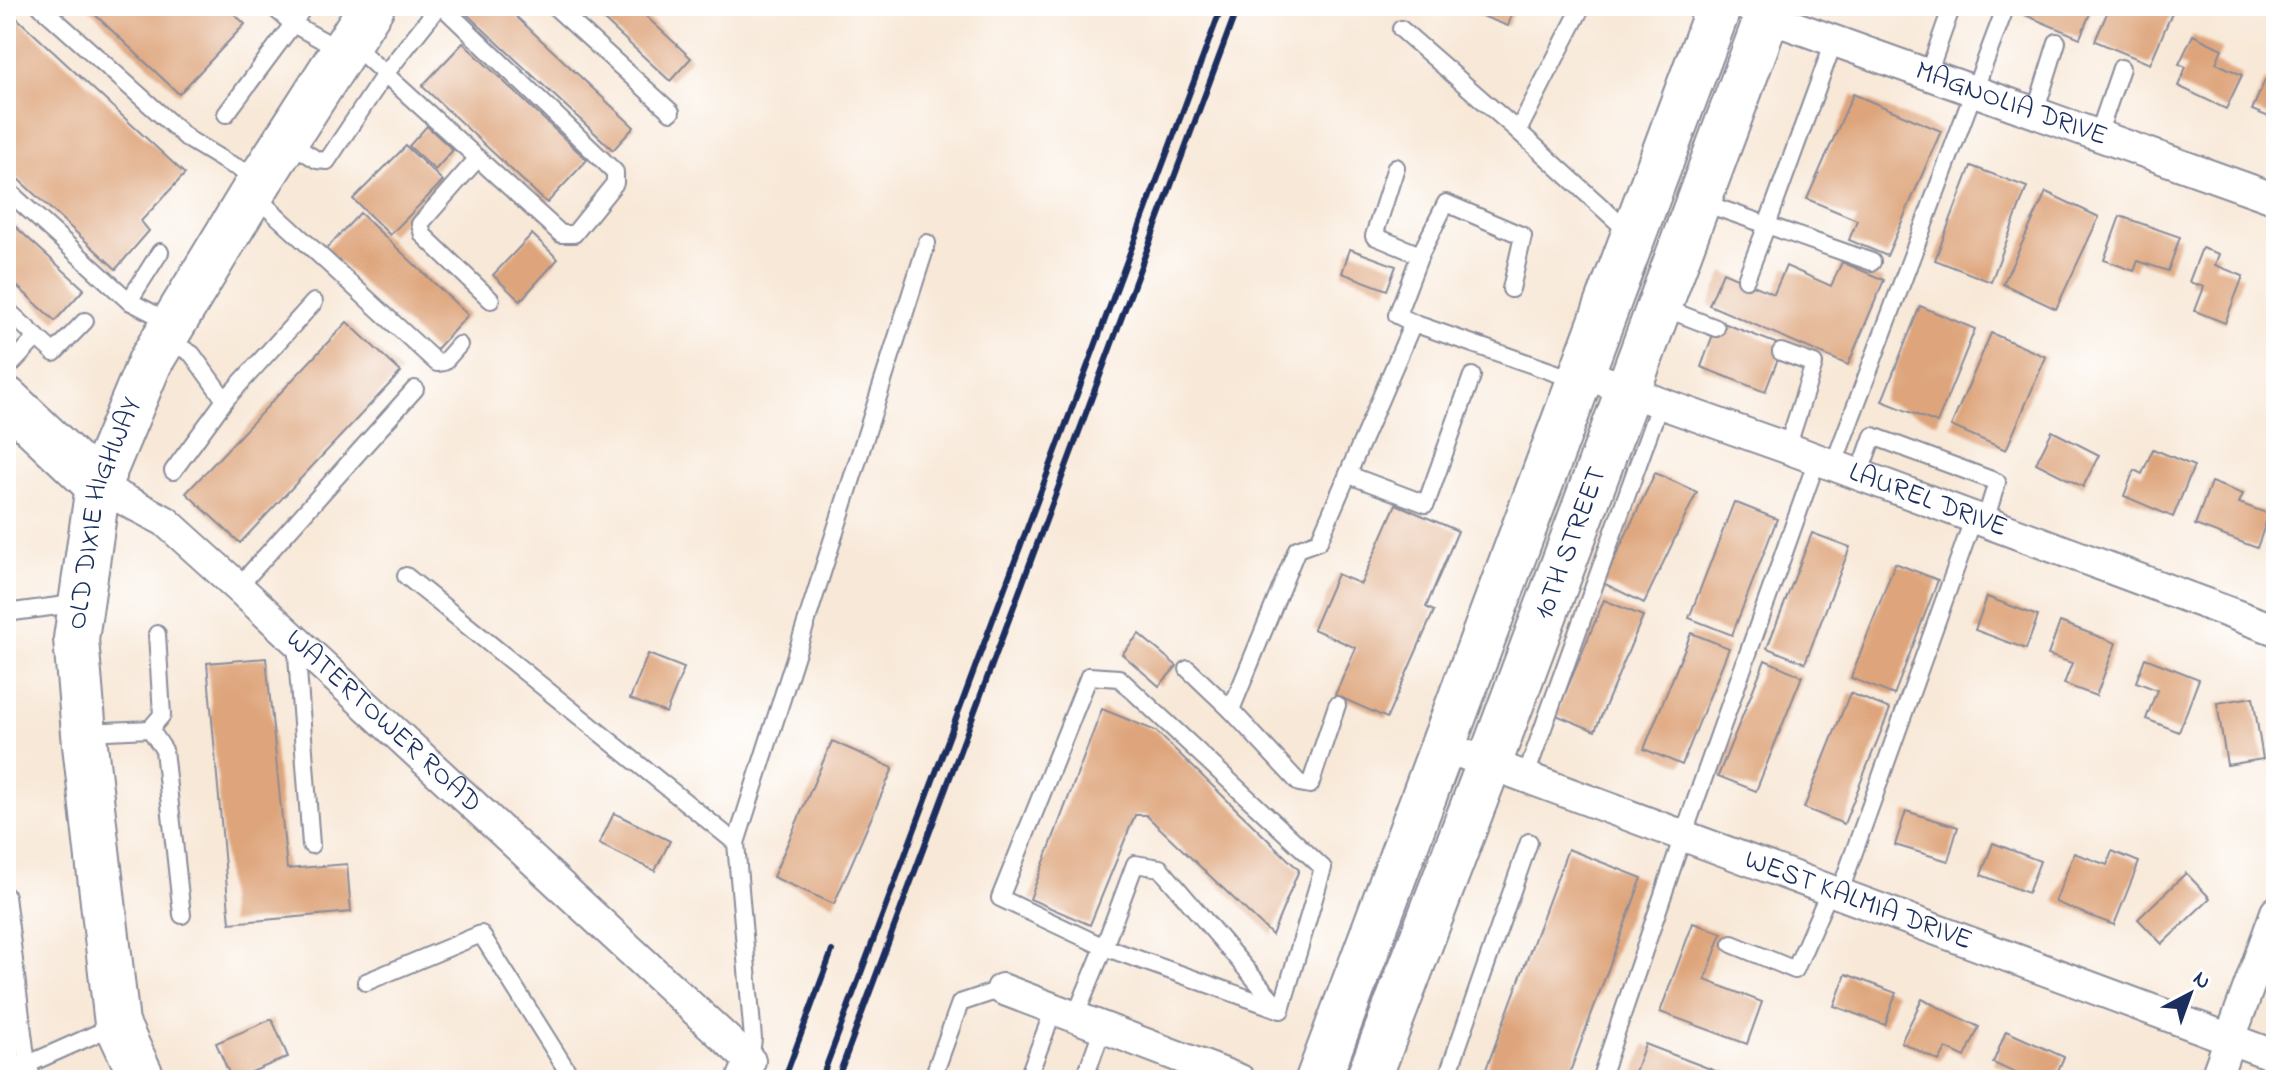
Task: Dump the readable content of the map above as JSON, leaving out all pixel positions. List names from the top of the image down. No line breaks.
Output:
{"streets":{"main road":["OLD DIXIE HIGHWAY","10TH STREET","WATERTOWER ROAD"],"street":["MAGNOLIA DRIVE","LAUREL DRIVE","WEST KALMIA DRIVE"]},"crossings":[["MAGNOLIA DRIVE","10TH STREET"],["LAUREL DRIVE","10TH STREET"],["OLD DIXIE HIGHWAY","WATERTOWER ROAD"],["10TH STREET","WEST KALMIA DRIVE"]],"north":"top right"}
